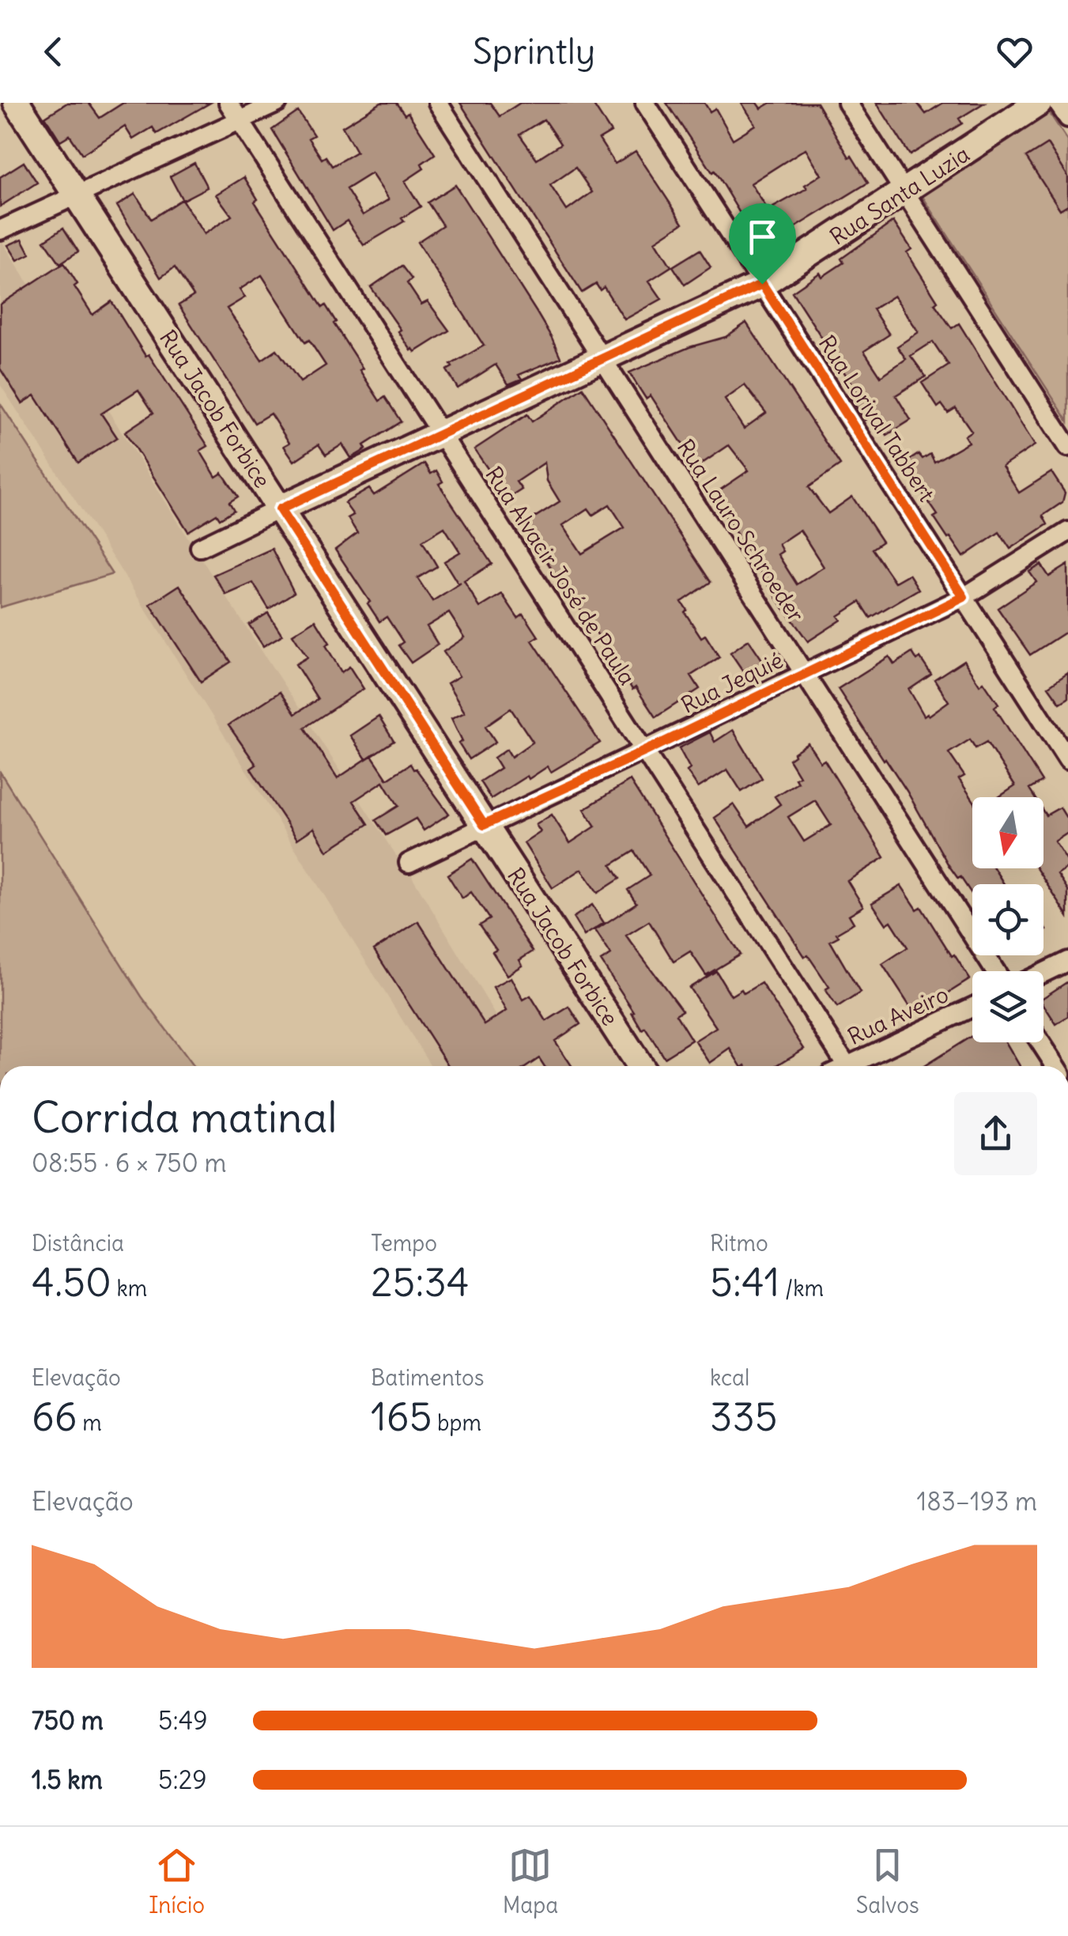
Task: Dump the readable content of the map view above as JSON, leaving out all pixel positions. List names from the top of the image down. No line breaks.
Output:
{"streets":{"street":["Rua Santa Luzia","Rua Jacob Forbice","Rua Lorival Tabbert","Rua Lauro Schroeder","Rua Alvacir José de Paula","Rua Jequié","Rua Aveiro"]},"crossings":[["Rua Santa Luzia","Rua Jacob Forbice"],["Rua Santa Luzia","Rua Lorival Tabbert"],["Rua Santa Luzia","Rua Lauro Schroeder"],["Rua Santa Luzia","Rua Alvacir José de Paula"],["Rua Jacob Forbice","Rua Jequié"],["Rua Lorival Tabbert","Rua Jequié"],["Rua Lauro Schroeder","Rua Jequié"],["Rua Alvacir José de Paula","Rua Jequié"]],"north":"bottom","page":{"header":"Sprintly","heading":["Corrida matinal","08:55 · 6 × 750 m"],"stats":[["Distância","4.50 km"],["Tempo","25:34"],["Ritmo","5:41 /km"],["Elevação","66 m"],["Batimentos","165 bpm"],["kcal","335"]],"chart":["Elevação","183–193 m"],"list":[{"name":"750 m","note":"5:49"},{"name":"1.5 km","note":"5:29"}],"tabs":["Início","Mapa","Salvos"]}}
